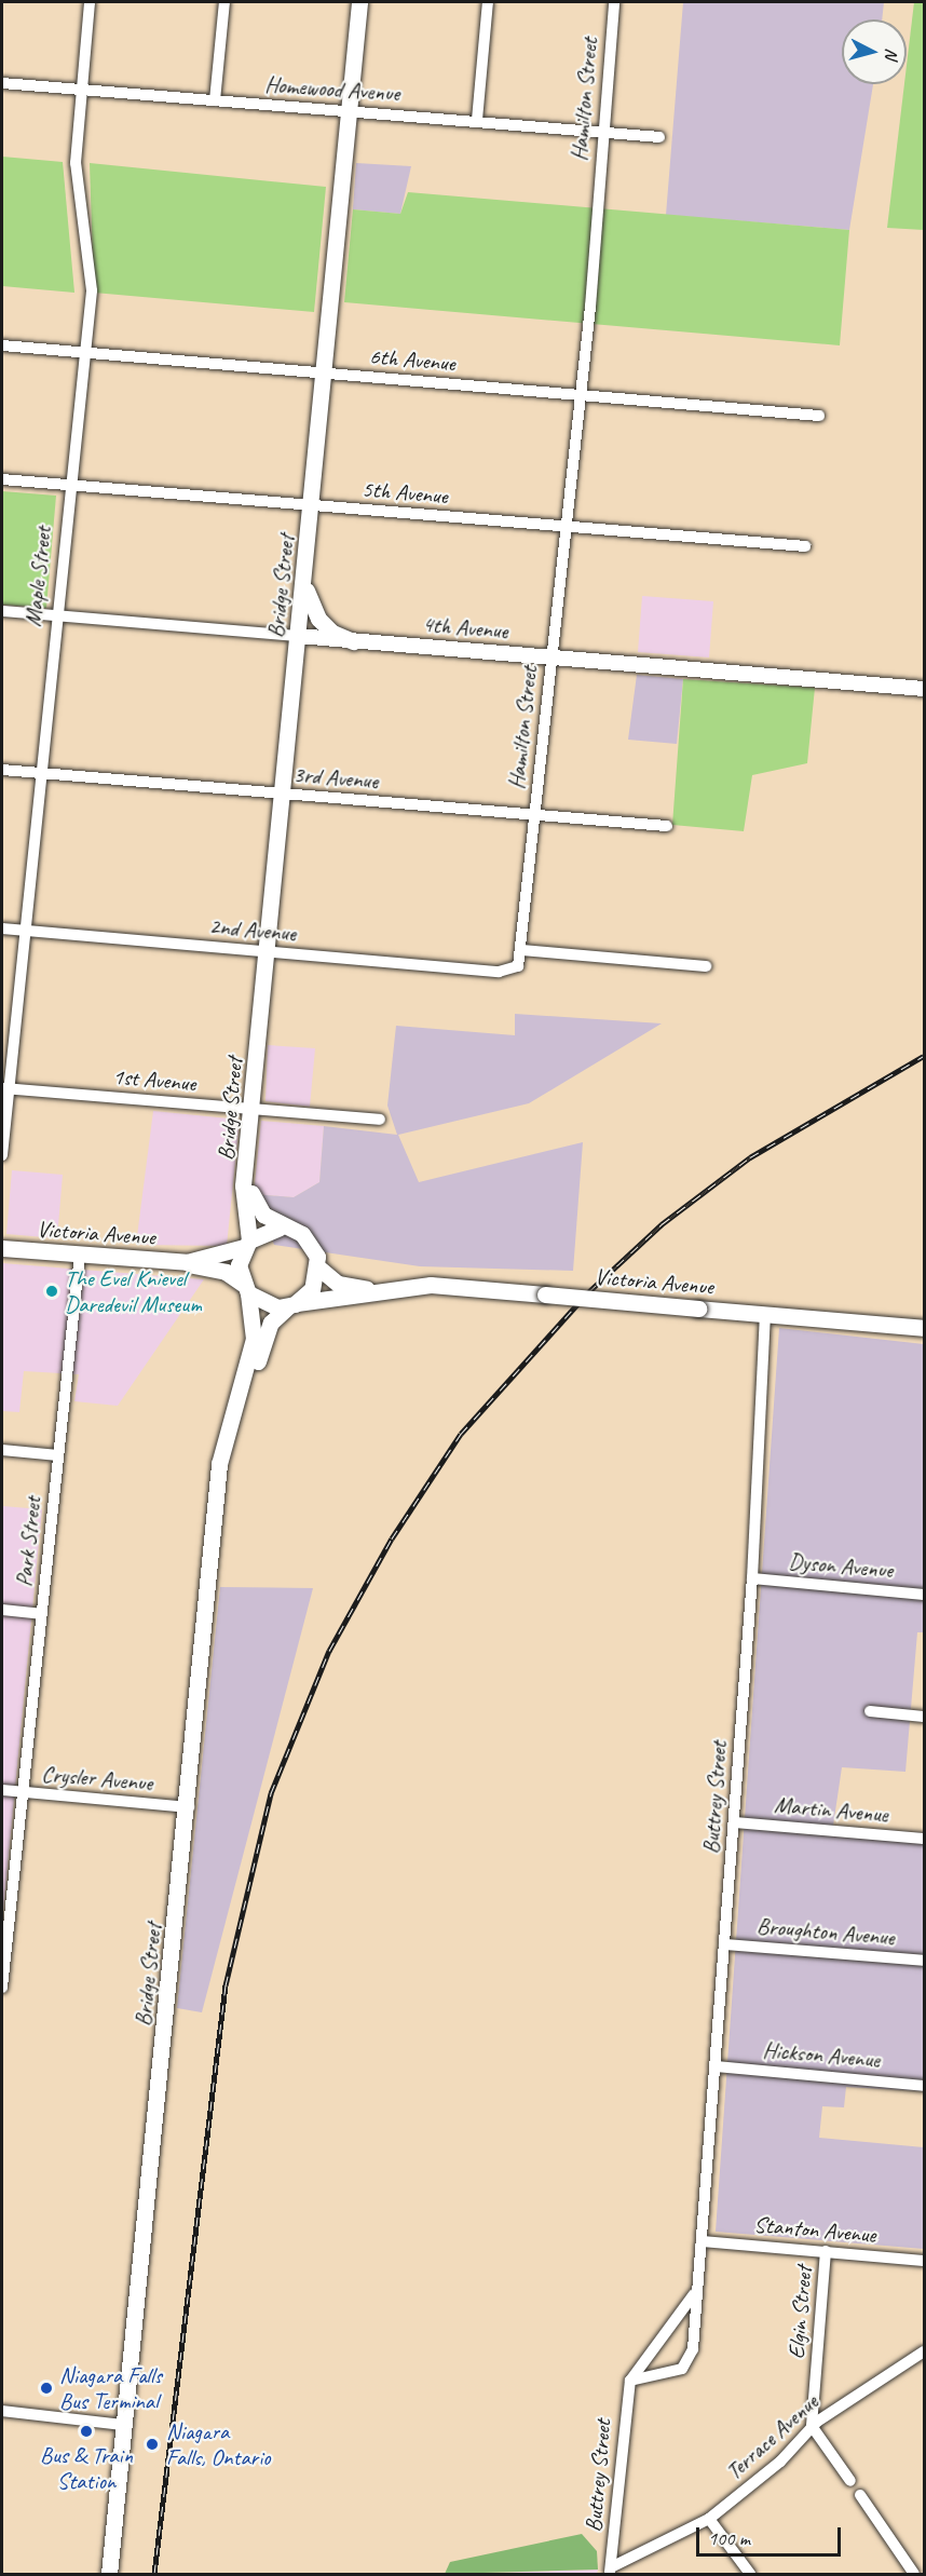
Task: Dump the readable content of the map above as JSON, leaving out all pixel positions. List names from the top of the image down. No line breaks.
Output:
{"streets":{"main road":["Bridge Street","Victoria Avenue"],"street":["Homewood Avenue","Hamilton Street","6th Avenue","5th Avenue","Maple Street","4th Avenue","3rd Avenue","2nd Avenue","1st Avenue","Park Street","Dyson Avenue","Crysler Avenue","Buttrey Street","Martin Avenue","Broughton Avenue","Hickson Avenue","Stanton Avenue","Elgin Street","Terrace Avenue"]},"crossings":[["Homewood Avenue","Hamilton Street"],["Homewood Avenue","Maple Street"],["Homewood Avenue","Bridge Street"],["Hamilton Street","6th Avenue"],["Hamilton Street","5th Avenue"],["Hamilton Street","4th Avenue"],["Hamilton Street","3rd Avenue"],["Hamilton Street","2nd Avenue"],["6th Avenue","Maple Street"],["6th Avenue","Bridge Street"],["5th Avenue","Maple Street"],["5th Avenue","Bridge Street"],["Maple Street","4th Avenue"],["Maple Street","3rd Avenue"],["Maple Street","2nd Avenue"],["Maple Street","1st Avenue"],["Bridge Street","4th Avenue"],["Bridge Street","3rd Avenue"],["Bridge Street","2nd Avenue"],["Bridge Street","1st Avenue"],["Bridge Street","Victoria Avenue"],["Bridge Street","Crysler Avenue"],["Victoria Avenue","Park Street"],["Victoria Avenue","Buttrey Street"],["Park Street","Crysler Avenue"],["Dyson Avenue","Buttrey Street"],["Buttrey Street","Martin Avenue"],["Buttrey Street","Broughton Avenue"],["Buttrey Street","Hickson Avenue"],["Buttrey Street","Stanton Avenue"],["Buttrey Street","Terrace Avenue"],["Stanton Avenue","Elgin Street"],["Elgin Street","Terrace Avenue"]],"places":["The Evel Knievel Daredevil Museum","Niagara Falls Bus Terminal","Bus & Train Station","Niagara Falls, Ontario"],"scale_bar":"100 m","north":"right"}
